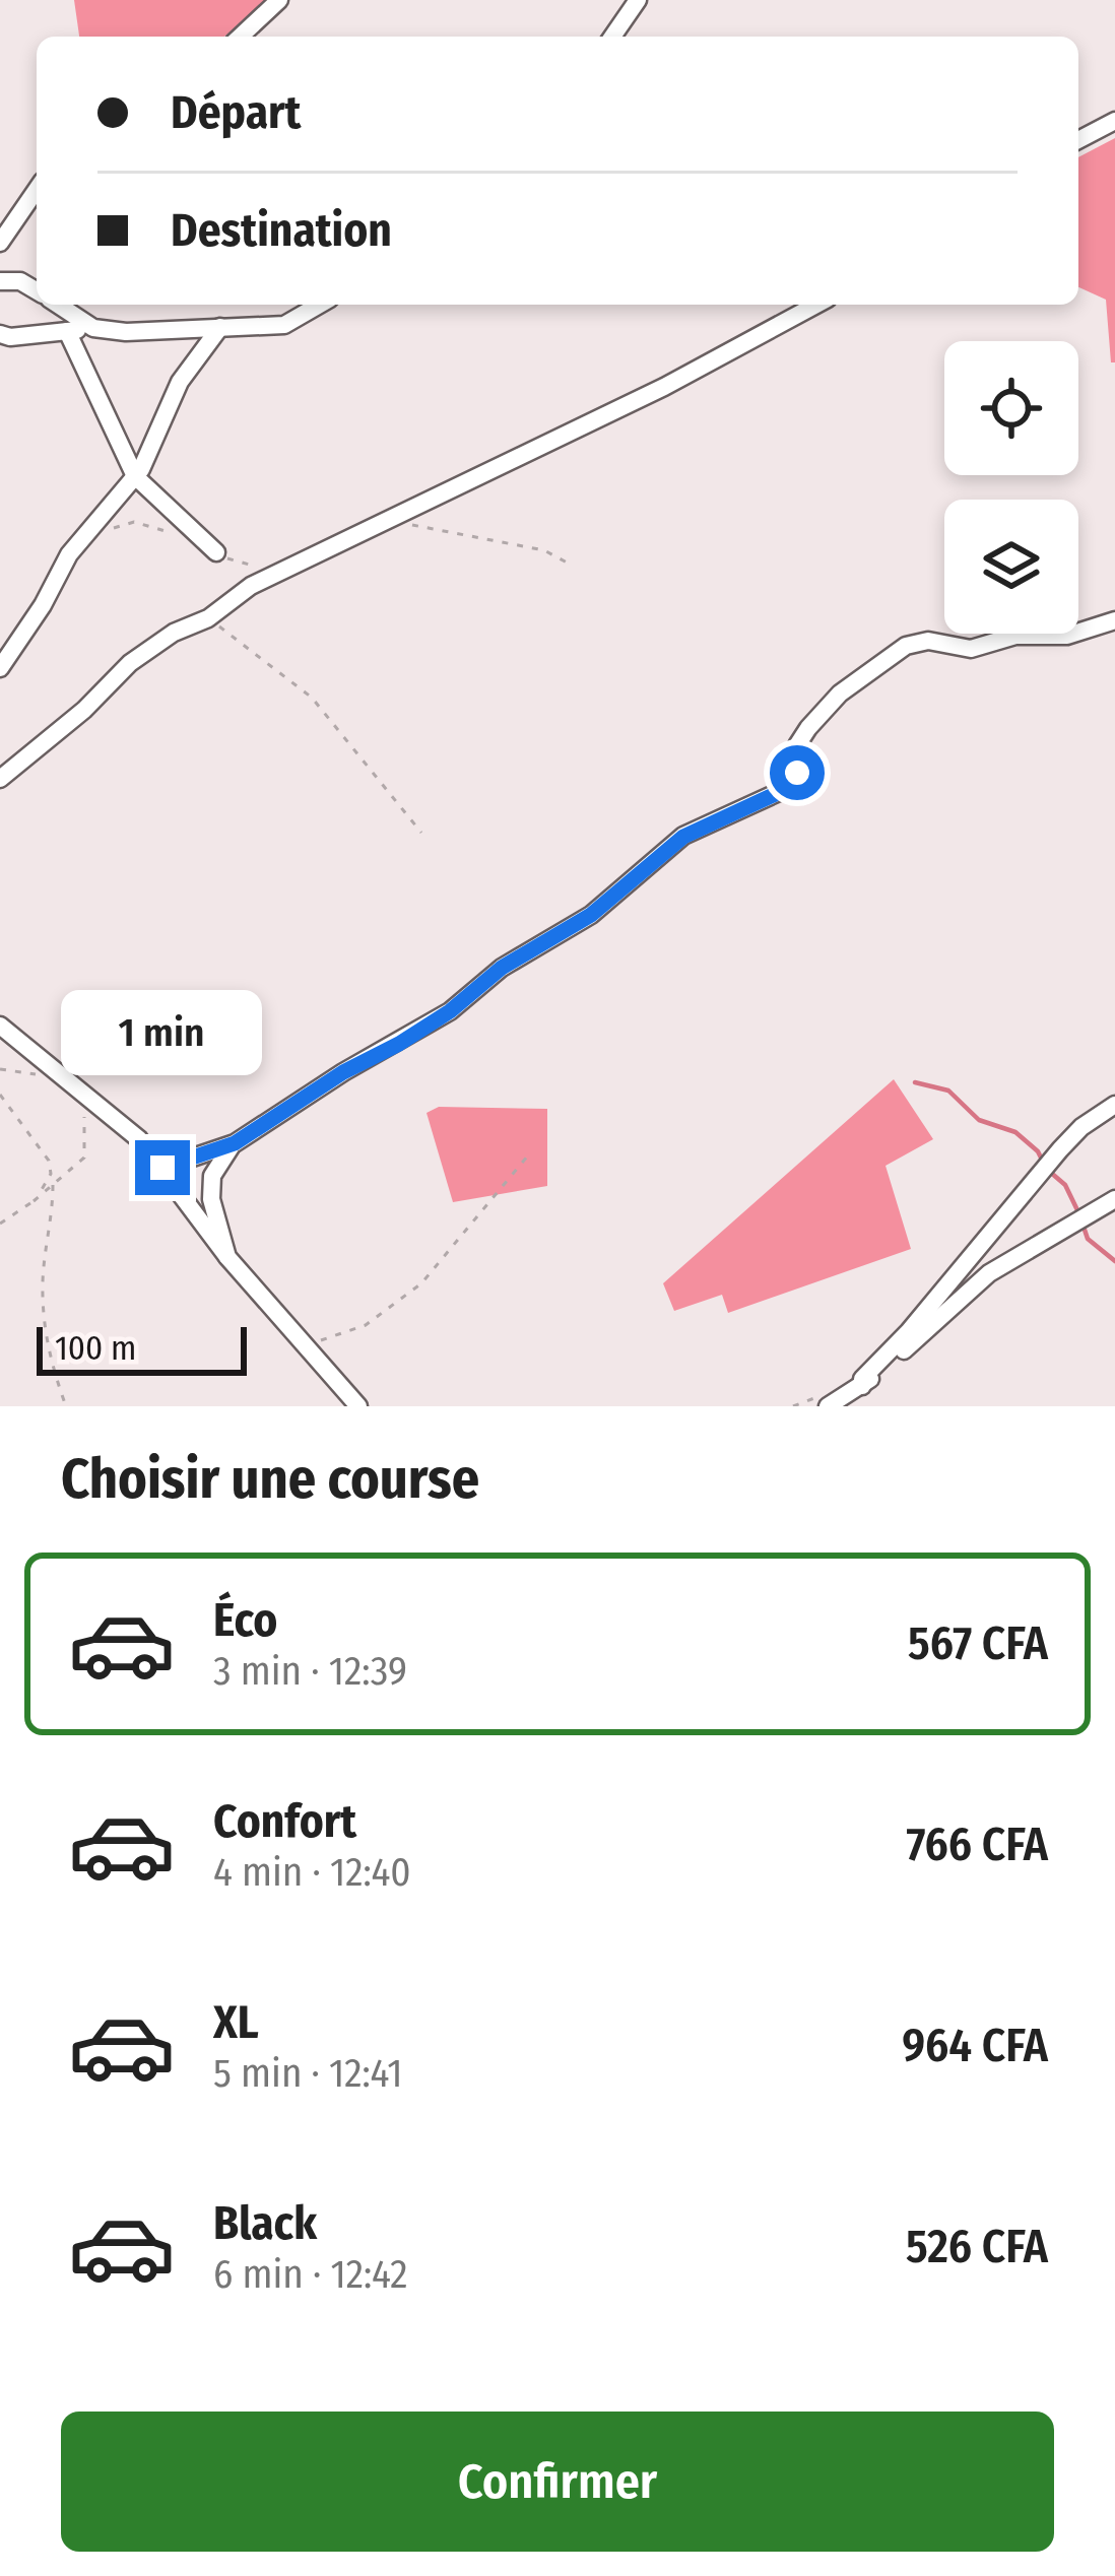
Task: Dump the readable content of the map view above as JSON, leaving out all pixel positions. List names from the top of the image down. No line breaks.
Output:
{"scale_bar":"100 m","page":{"banner":["Départ","Destination"],"bubble":"1 min","scale":"100 m","heading":"Choisir une course","list":[{"name":"Éco","note":"3 min · 12:39","value":"567 CFA"},{"name":"Confort","note":"4 min · 12:40","value":"766 CFA"},{"name":"XL","note":"5 min · 12:41","value":"964 CFA"},{"name":"Black","note":"6 min · 12:42","value":"526 CFA"}],"buttons":"Confirmer"}}
